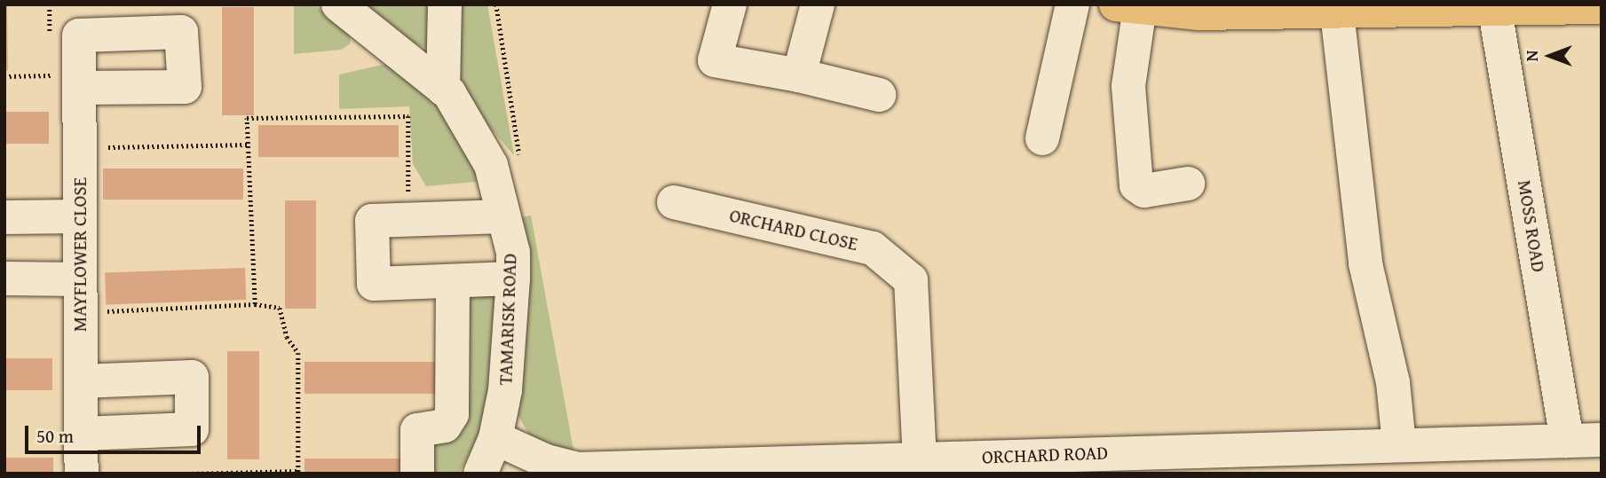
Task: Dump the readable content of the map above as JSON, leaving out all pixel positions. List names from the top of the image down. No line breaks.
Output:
{"streets":{"street":["MOSS ROAD","ORCHARD CLOSE","MAYFLOWER CLOSE","TAMARISK ROAD","ORCHARD ROAD"]},"crossings":[["MOSS ROAD","ORCHARD ROAD"],["ORCHARD CLOSE","ORCHARD ROAD"],["TAMARISK ROAD","ORCHARD ROAD"]],"scale_bar":"50 m","north":"left"}
